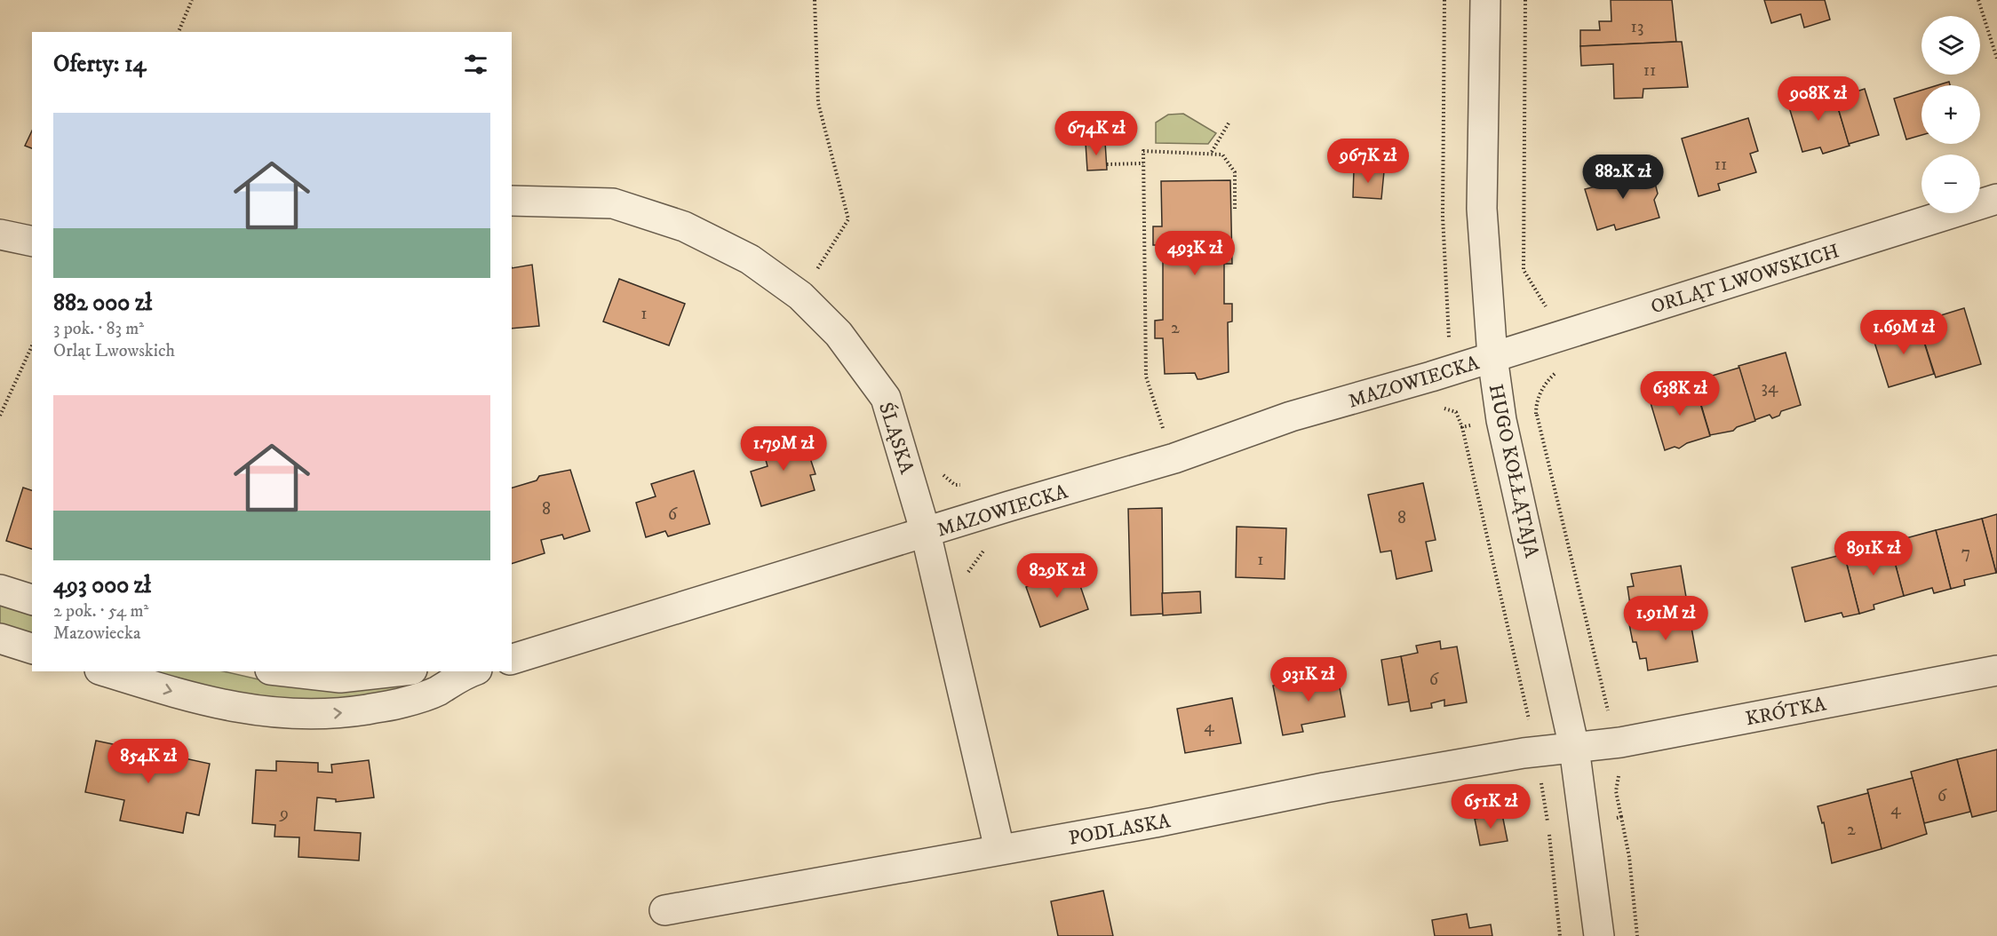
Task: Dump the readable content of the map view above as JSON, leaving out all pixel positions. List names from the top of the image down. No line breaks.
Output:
{"streets":{"street":["ORLĄT LWOWSKICH","MAZOWIECKA","ŚLĄSKA","HUGO KOŁŁĄTAJA","KRÓTKA","PODLASKA"]},"crossings":[["ORLĄT LWOWSKICH","MAZOWIECKA"],["ORLĄT LWOWSKICH","HUGO KOŁŁĄTAJA"],["MAZOWIECKA","ŚLĄSKA"],["MAZOWIECKA","HUGO KOŁŁĄTAJA"],["ŚLĄSKA","PODLASKA"],["HUGO KOŁŁĄTAJA","KRÓTKA"],["HUGO KOŁŁĄTAJA","PODLASKA"],["KRÓTKA","PODLASKA"]],"house_numbers":["13","11","11","1","2","34","8","6","8","7","1","6","4","6","4","9","2"],"page":{"map_buttons":["+","−"],"heading":"Oferty: 14","price":["908K zł","674K zł","967K zł","882K zł","493K zł","1.69M zł","638K zł","1.79M zł","891K zł","829K zł","1.91M zł","931K zł","854K zł","651K zł"],"list":[{"name":"882 000 zł","note":"3 pok. · 83 m² · Orląt Lwowskich"},{"name":"493 000 zł","note":"2 pok. · 54 m² · Mazowiecka"}]}}
